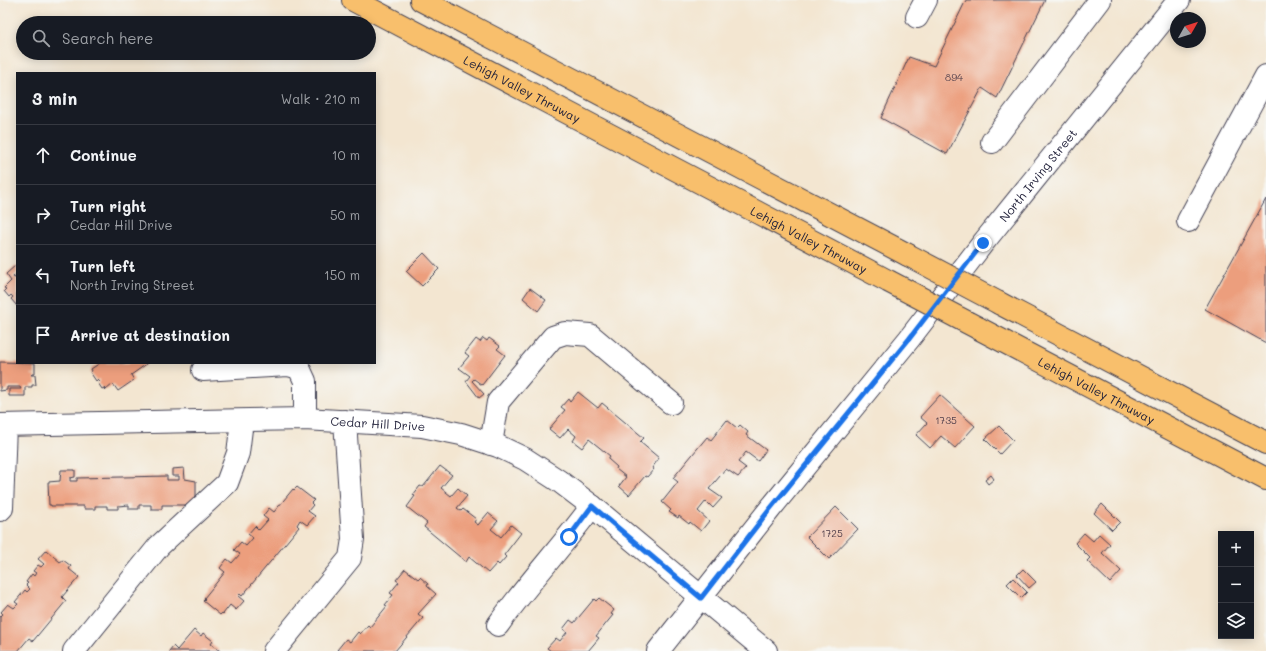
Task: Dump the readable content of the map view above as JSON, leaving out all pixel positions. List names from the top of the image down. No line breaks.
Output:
{"streets":{"highway":["Lehigh Valley Thruway"],"street":["North Irving Street","Cedar Hill Drive"]},"crossings":[["North Irving Street","Cedar Hill Drive"]],"house_numbers":["894","1735","1725"],"north":"top right","page":{"search":"Search here","heading":["3 min","Walk · 210 m"],"list":[["Continue","10 m"],["Turn right","Cedar Hill Drive","50 m"],["Turn left","North Irving Street","150 m"],"Arrive at destination"],"map_buttons":["+","−"]}}
